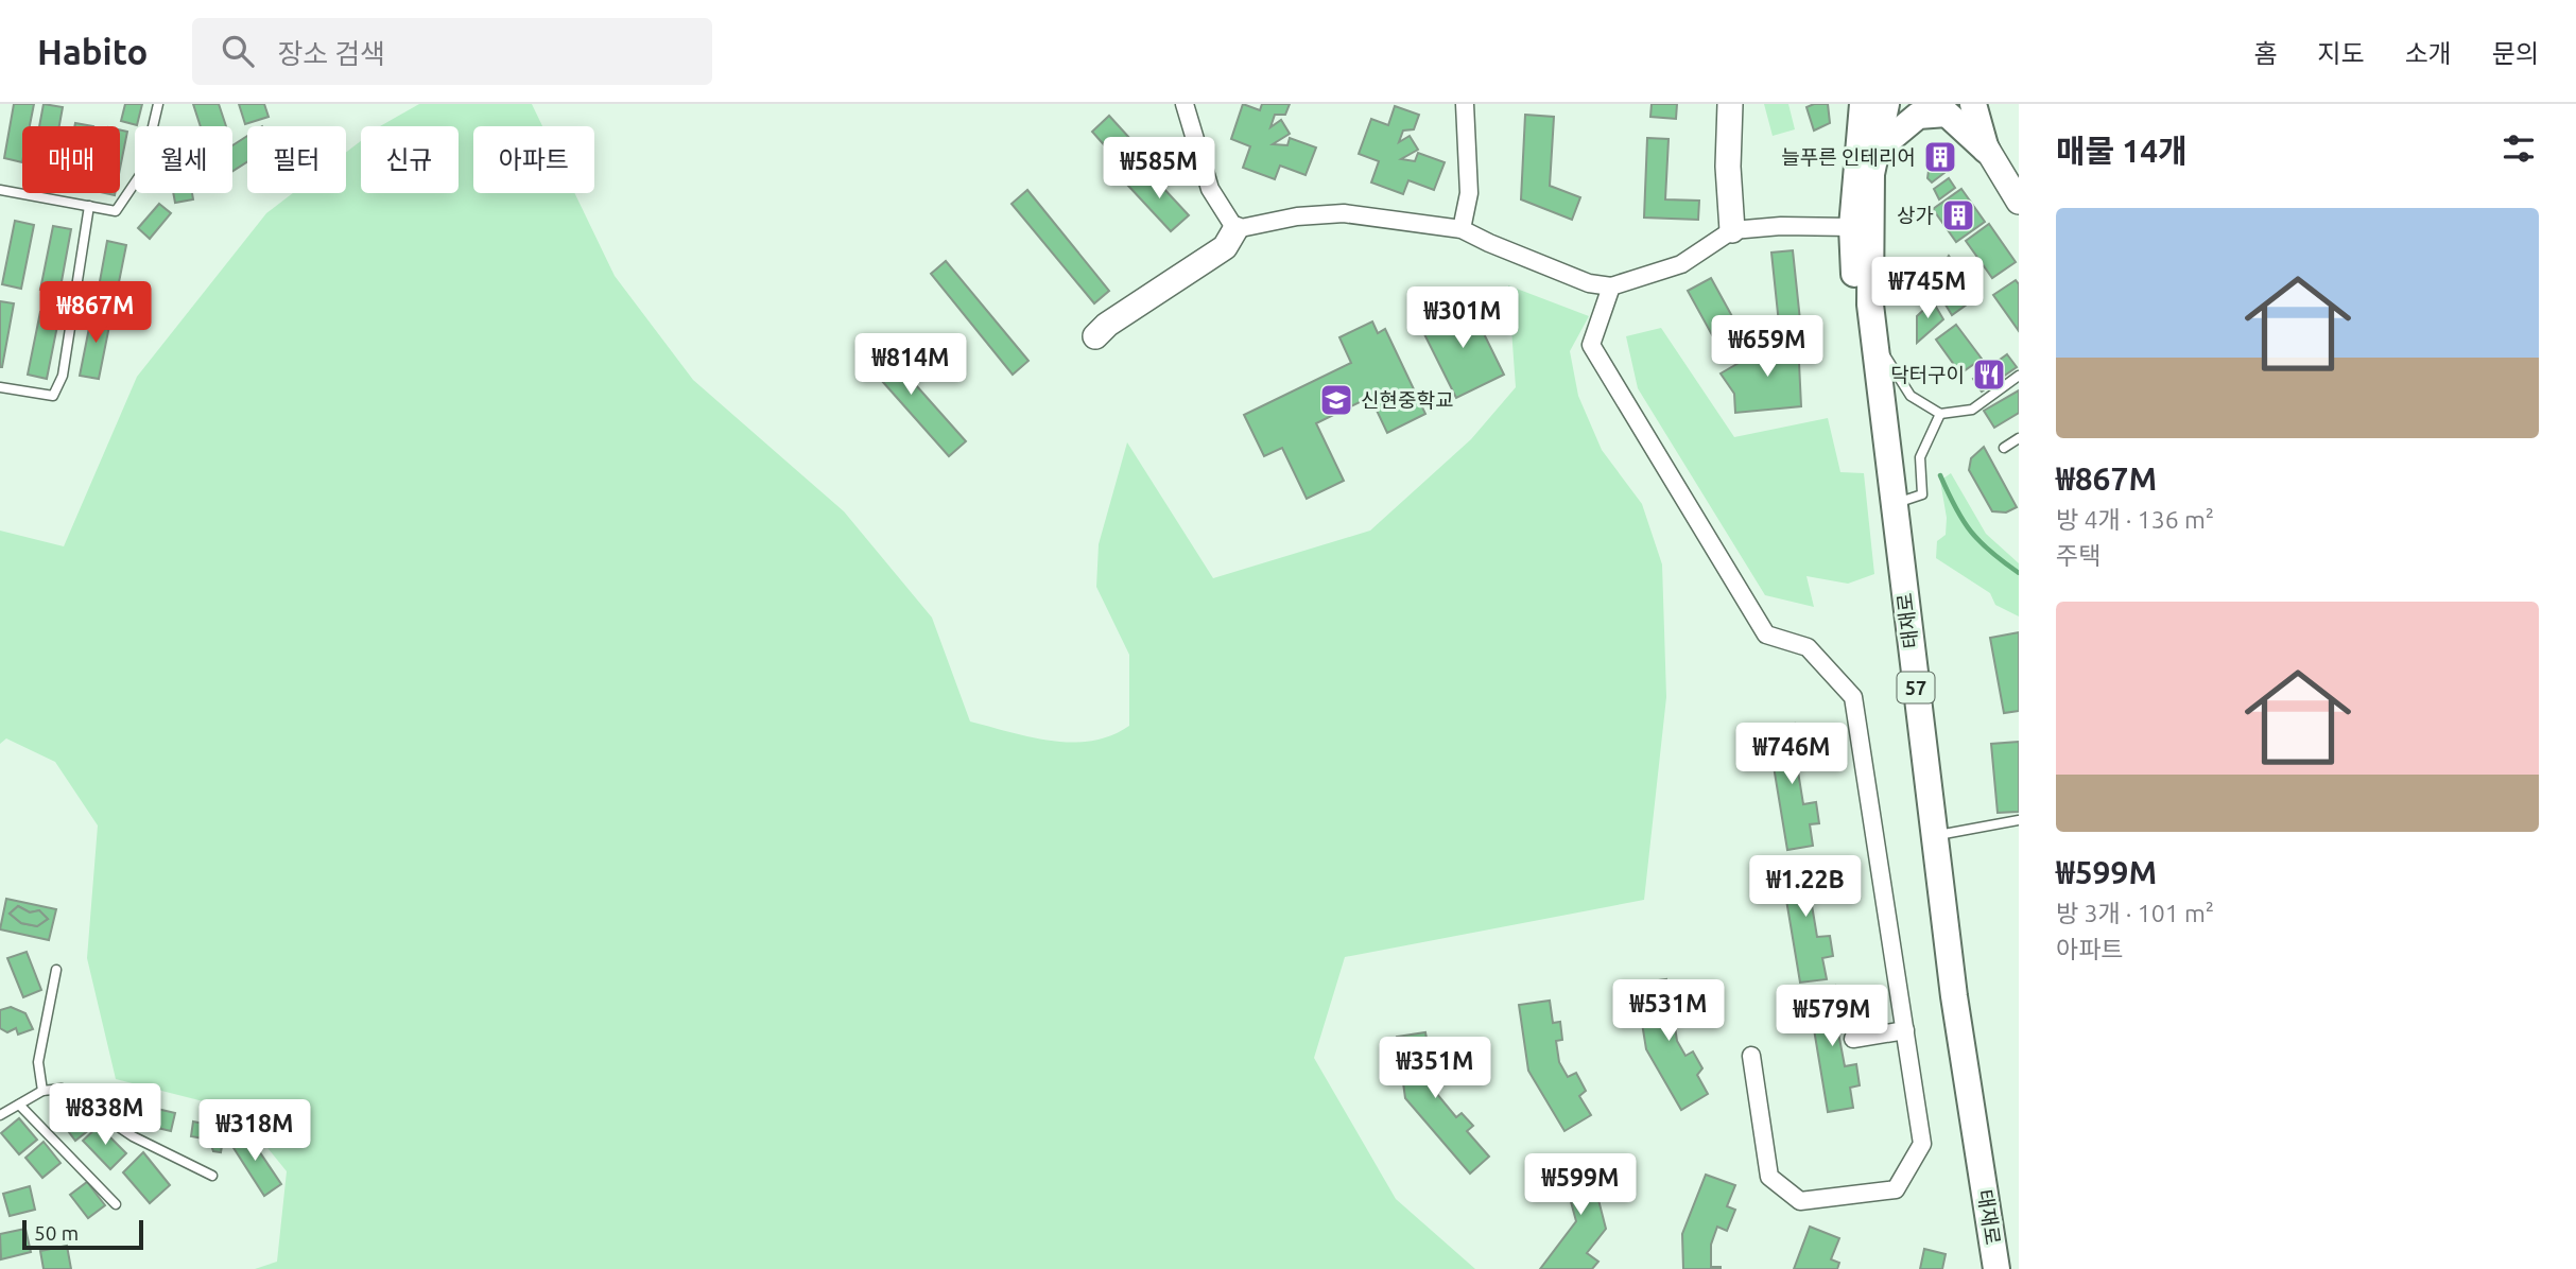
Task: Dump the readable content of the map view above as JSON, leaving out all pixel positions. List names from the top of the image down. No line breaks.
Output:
{"streets":{"main road":["태재로","57"]},"places":{"building":["늘푸른 인테리어","상가"],"restaurant":["닥터구이"],"school or university":["신현중학교"]},"scale_bar":"50 m","page":{"header":"Habito","search":"장소 검색","nav":["홈","지도","소개","문의"],"heading":"매물 14개","chip":["매매","월세","필터","신규","아파트"],"price":["₩585M","₩745M","₩867M","₩301M","₩659M","₩814M","₩746M","₩1.22B","₩531M","₩579M","₩351M","₩838M","₩318M","₩599M"],"list":[{"name":"₩867M","note":"방 4개 · 136 m² · 주택"},{"name":"₩599M","note":"방 3개 · 101 m² · 아파트"}],"scale":"50 m"}}
